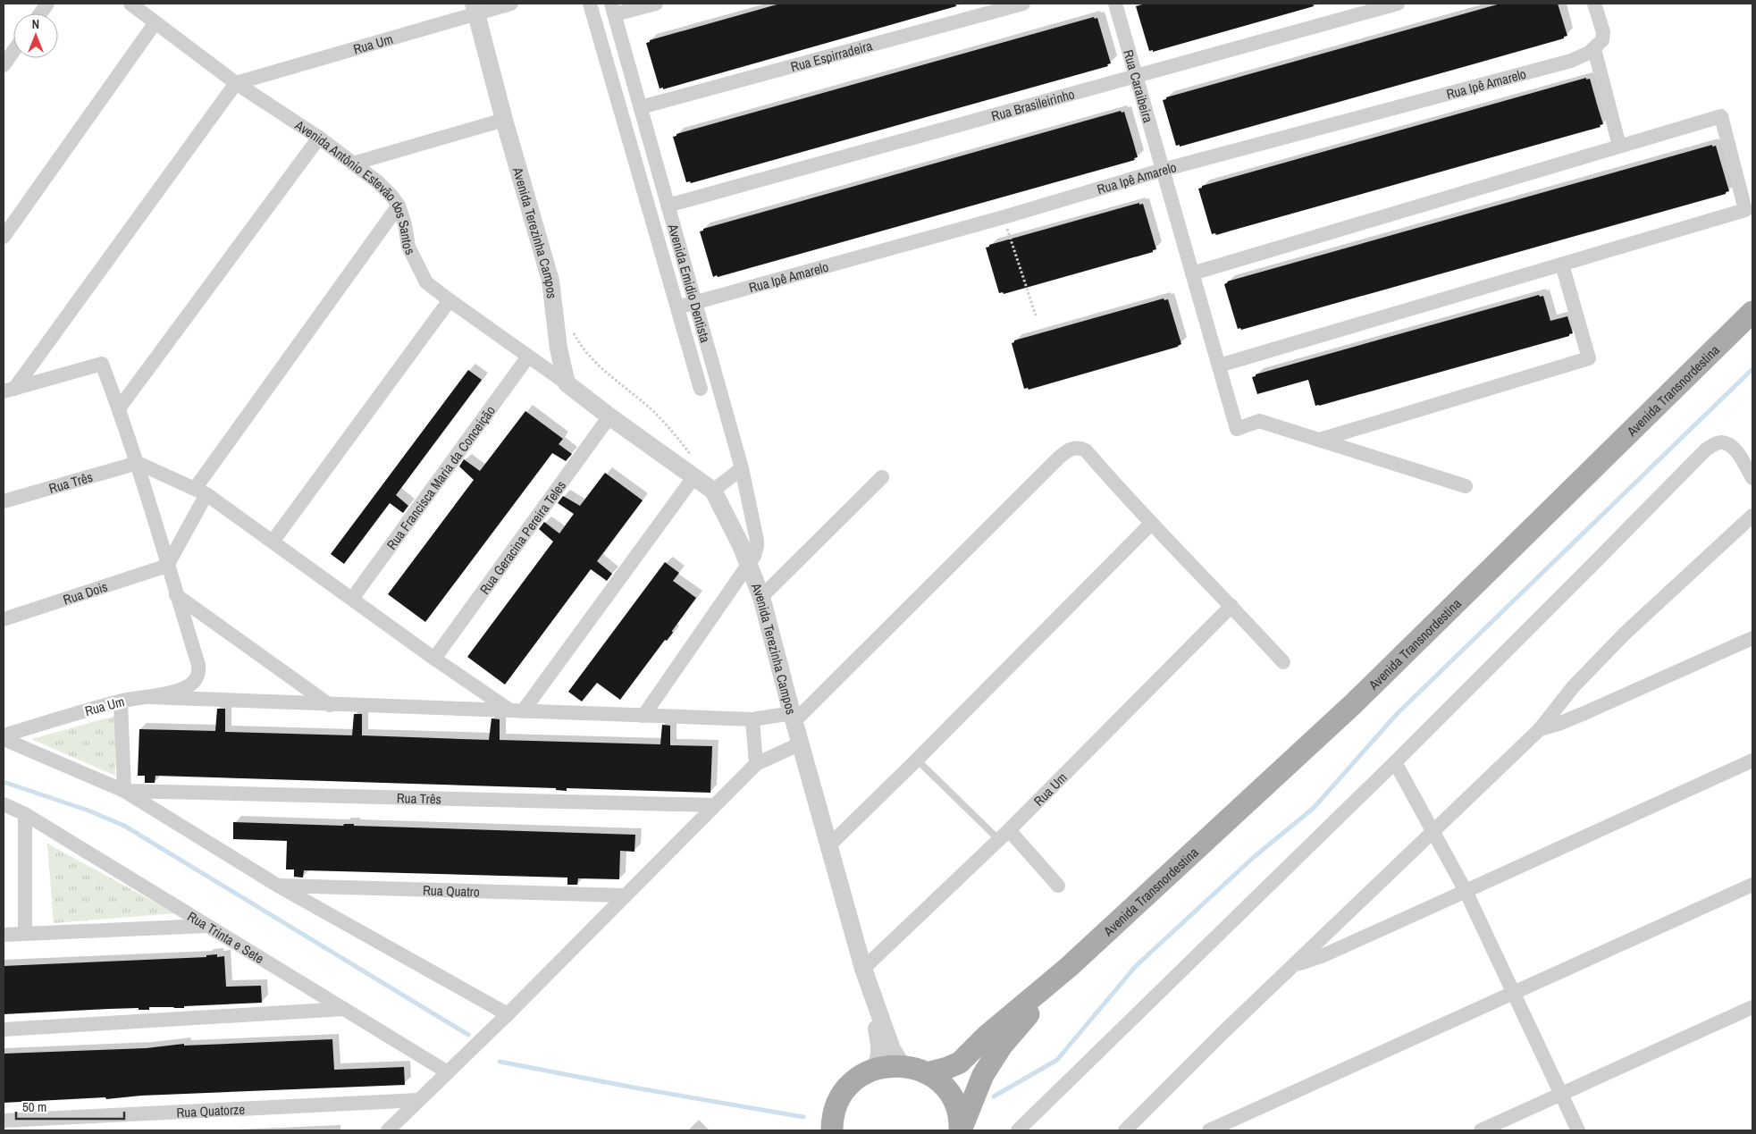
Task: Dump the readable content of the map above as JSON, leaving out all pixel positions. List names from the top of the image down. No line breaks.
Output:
{"streets":{"main road":["Avenida Transnordestina"],"street":["Rua Um","Rua Espirradeira","Rua Ipê Amarelo","Rua Caraibeira","Rua Brasileirinho","Avenida Antônio Estevão dos Santos","Avenida Terezinha Campos","Avenida Emidio Dentista","Rua Francisca Maria da Conceição","Rua Três","Rua Geracina Pereira Teles","Rua Dois","Rua Quatro","Rua Trinta e Sete","Rua Quatorze"]},"crossings":[["Rua Um","Avenida Antônio Estevão dos Santos"],["Rua Um","Avenida Terezinha Campos"],["Rua Espirradeira","Avenida Emidio Dentista"],["Rua Ipê Amarelo","Rua Caraibeira"],["Rua Ipê Amarelo","Avenida Emidio Dentista"],["Rua Caraibeira","Rua Brasileirinho"],["Rua Brasileirinho","Avenida Emidio Dentista"],["Avenida Antônio Estevão dos Santos","Avenida Terezinha Campos"],["Avenida Antônio Estevão dos Santos","Rua Francisca Maria da Conceição"],["Avenida Terezinha Campos","Avenida Emidio Dentista"],["Avenida Terezinha Campos","Rua Geracina Pereira Teles"]],"scale_bar":"50 m","north":"top"}
